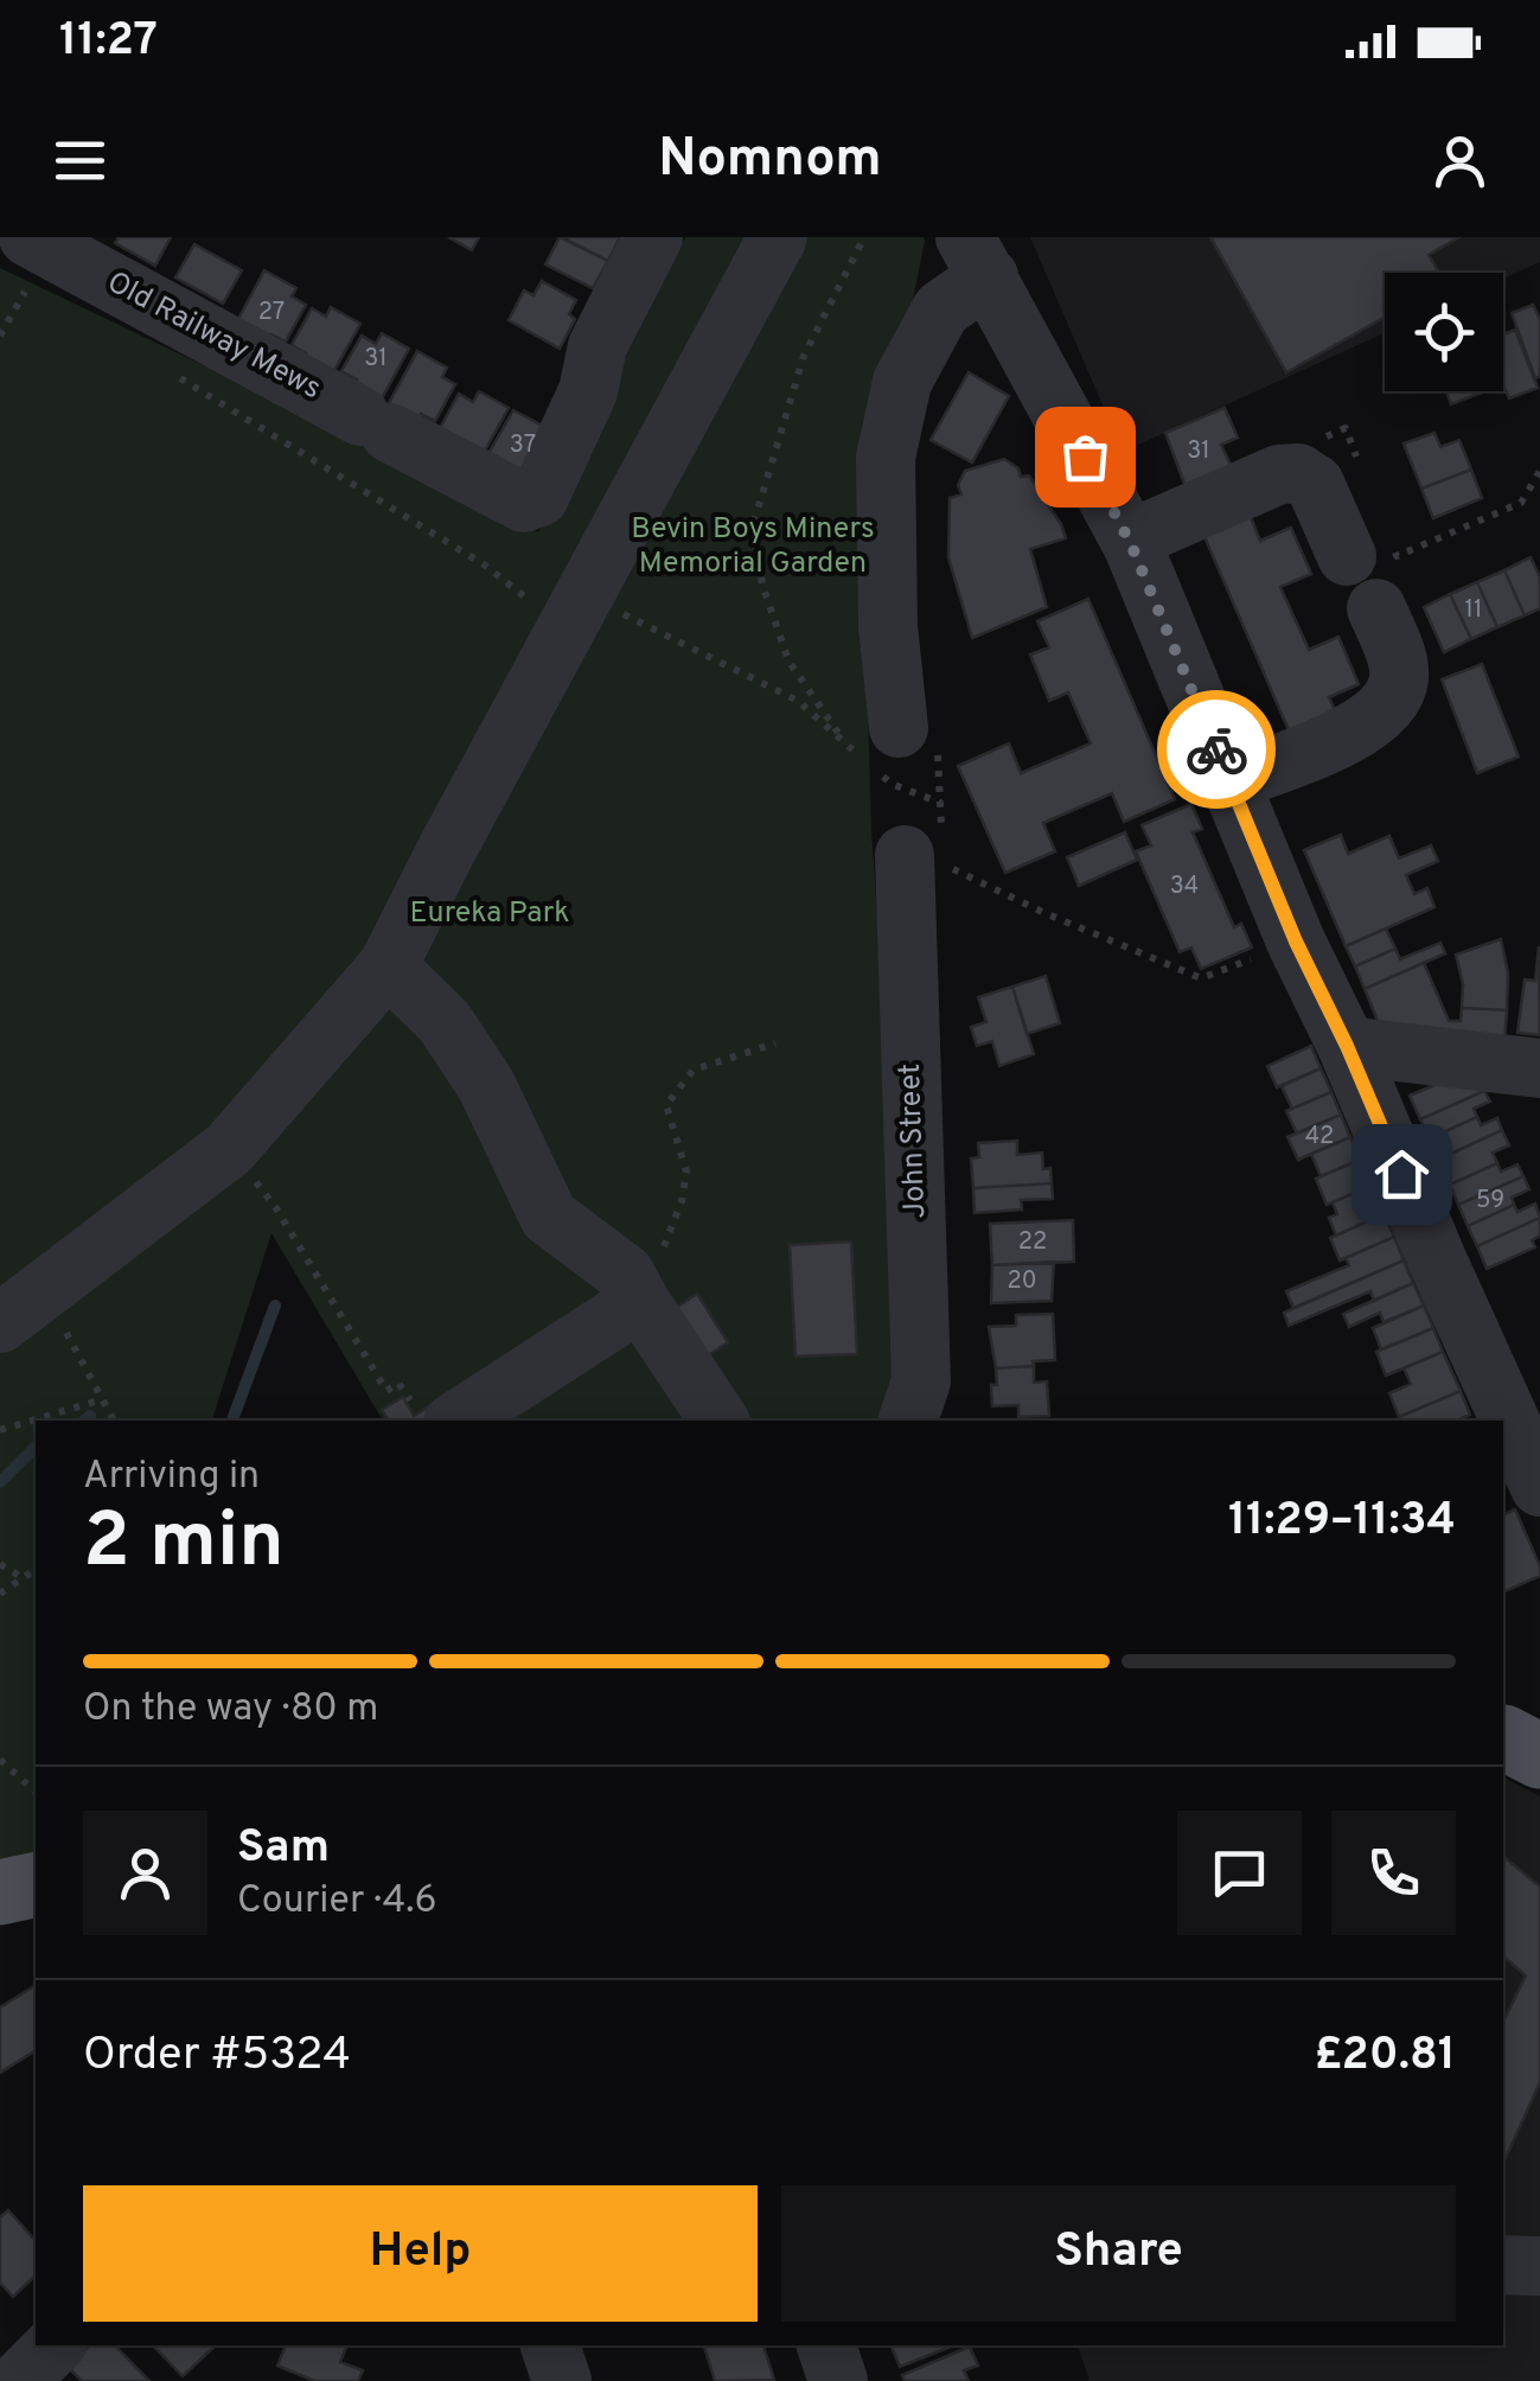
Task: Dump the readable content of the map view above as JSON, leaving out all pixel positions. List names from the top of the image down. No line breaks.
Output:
{"streets":{"street":["Old Railway Mews","John Street"]},"parks":["Bevin Boys Miners Memorial Garden","Eureka Park"],"house_numbers":["27","31","37","31","11","34","42","59","22","20"],"page":{"status":"11:27","header":"Nomnom","heading":["2 min","Arriving in","11:29–11:34"],"panel":["Sam","Courier · 4.6","Order #5324","£20.81"],"bar":"On the way · 80 m","buttons":["Help","Share"]}}
